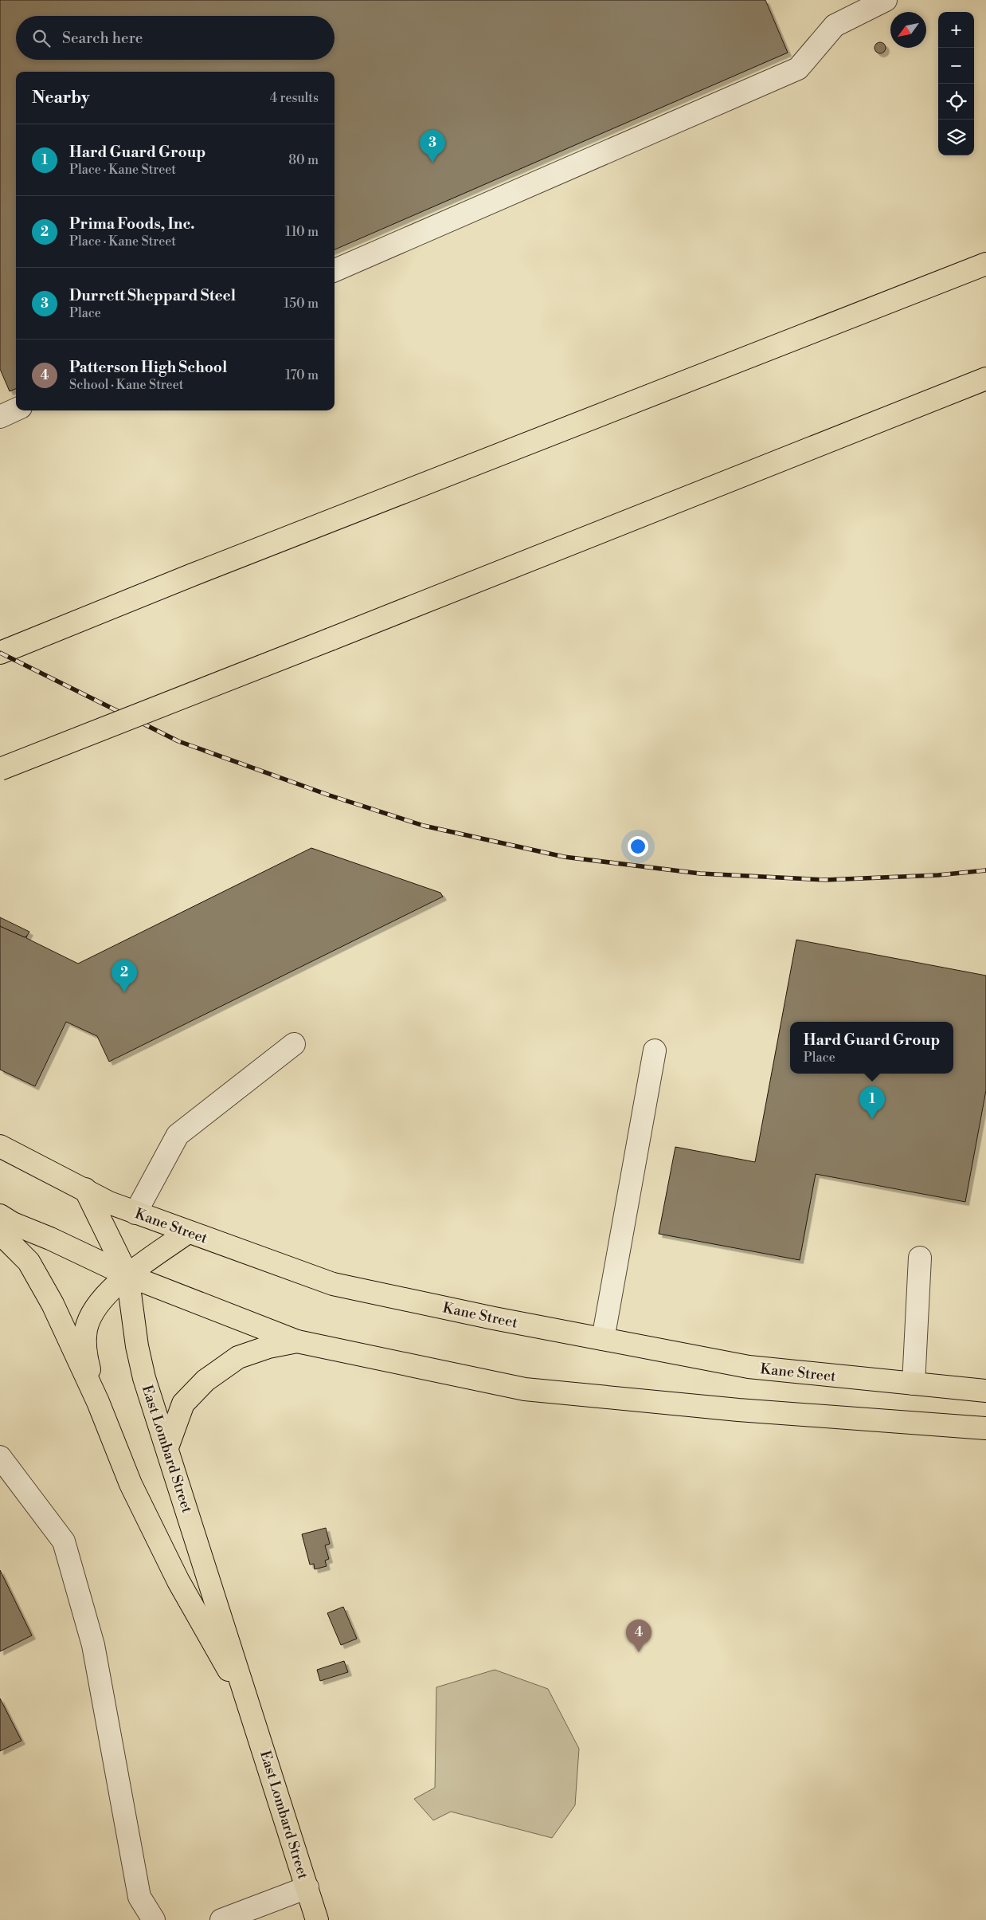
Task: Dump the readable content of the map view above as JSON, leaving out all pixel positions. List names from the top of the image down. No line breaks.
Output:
{"streets":{"main road":["Kane Street","East Lombard Street"]},"crossings":[["Kane Street","East Lombard Street"]],"north":"bottom left","page":{"map_buttons":["+","−"],"search":"Search here","heading":["Nearby","4 results"],"list":[{"mark":"1","name":"Hard Guard Group","note":"Place · Kane Street","value":"80 m"},{"mark":"2","name":"Prima Foods, Inc.","note":"Place · Kane Street","value":"110 m"},{"mark":"3","name":"Durrett Sheppard Steel","note":"Place","value":"150 m"},{"mark":"4","name":"Patterson High School","note":"School · Kane Street","value":"170 m"}],"pins":["3","2","1","4"],"popup":["Hard Guard Group","Place"]}}
